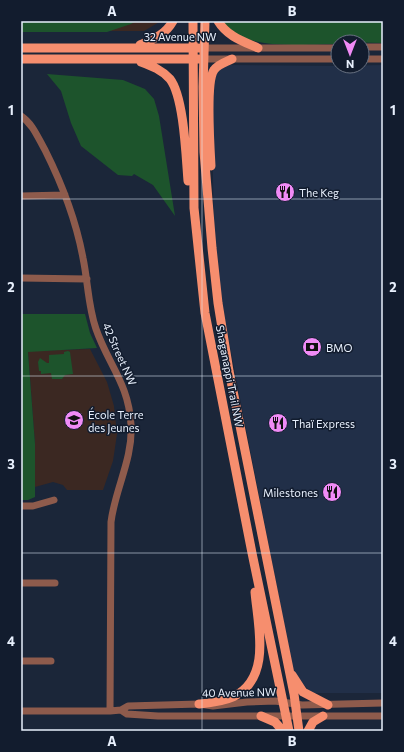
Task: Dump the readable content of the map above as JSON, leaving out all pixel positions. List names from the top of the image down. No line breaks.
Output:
{"streets":{"main road":["32 Avenue NW","Shaganappi Trail NW"],"street":["42 Street NW","40 Avenue NW"]},"crossings":[["32 Avenue NW","Shaganappi Trail NW"],["42 Street NW","40 Avenue NW"],["Shaganappi Trail NW","40 Avenue NW"]],"places":{"restaurant":["The Keg","Thaï Express","Milestones"],"bank":["BMO"],"school or university":["École Terre des Jeunes"]},"north":"bottom","grid":{"columns":["A","B"],"rows":["1","2","3","4"]}}
